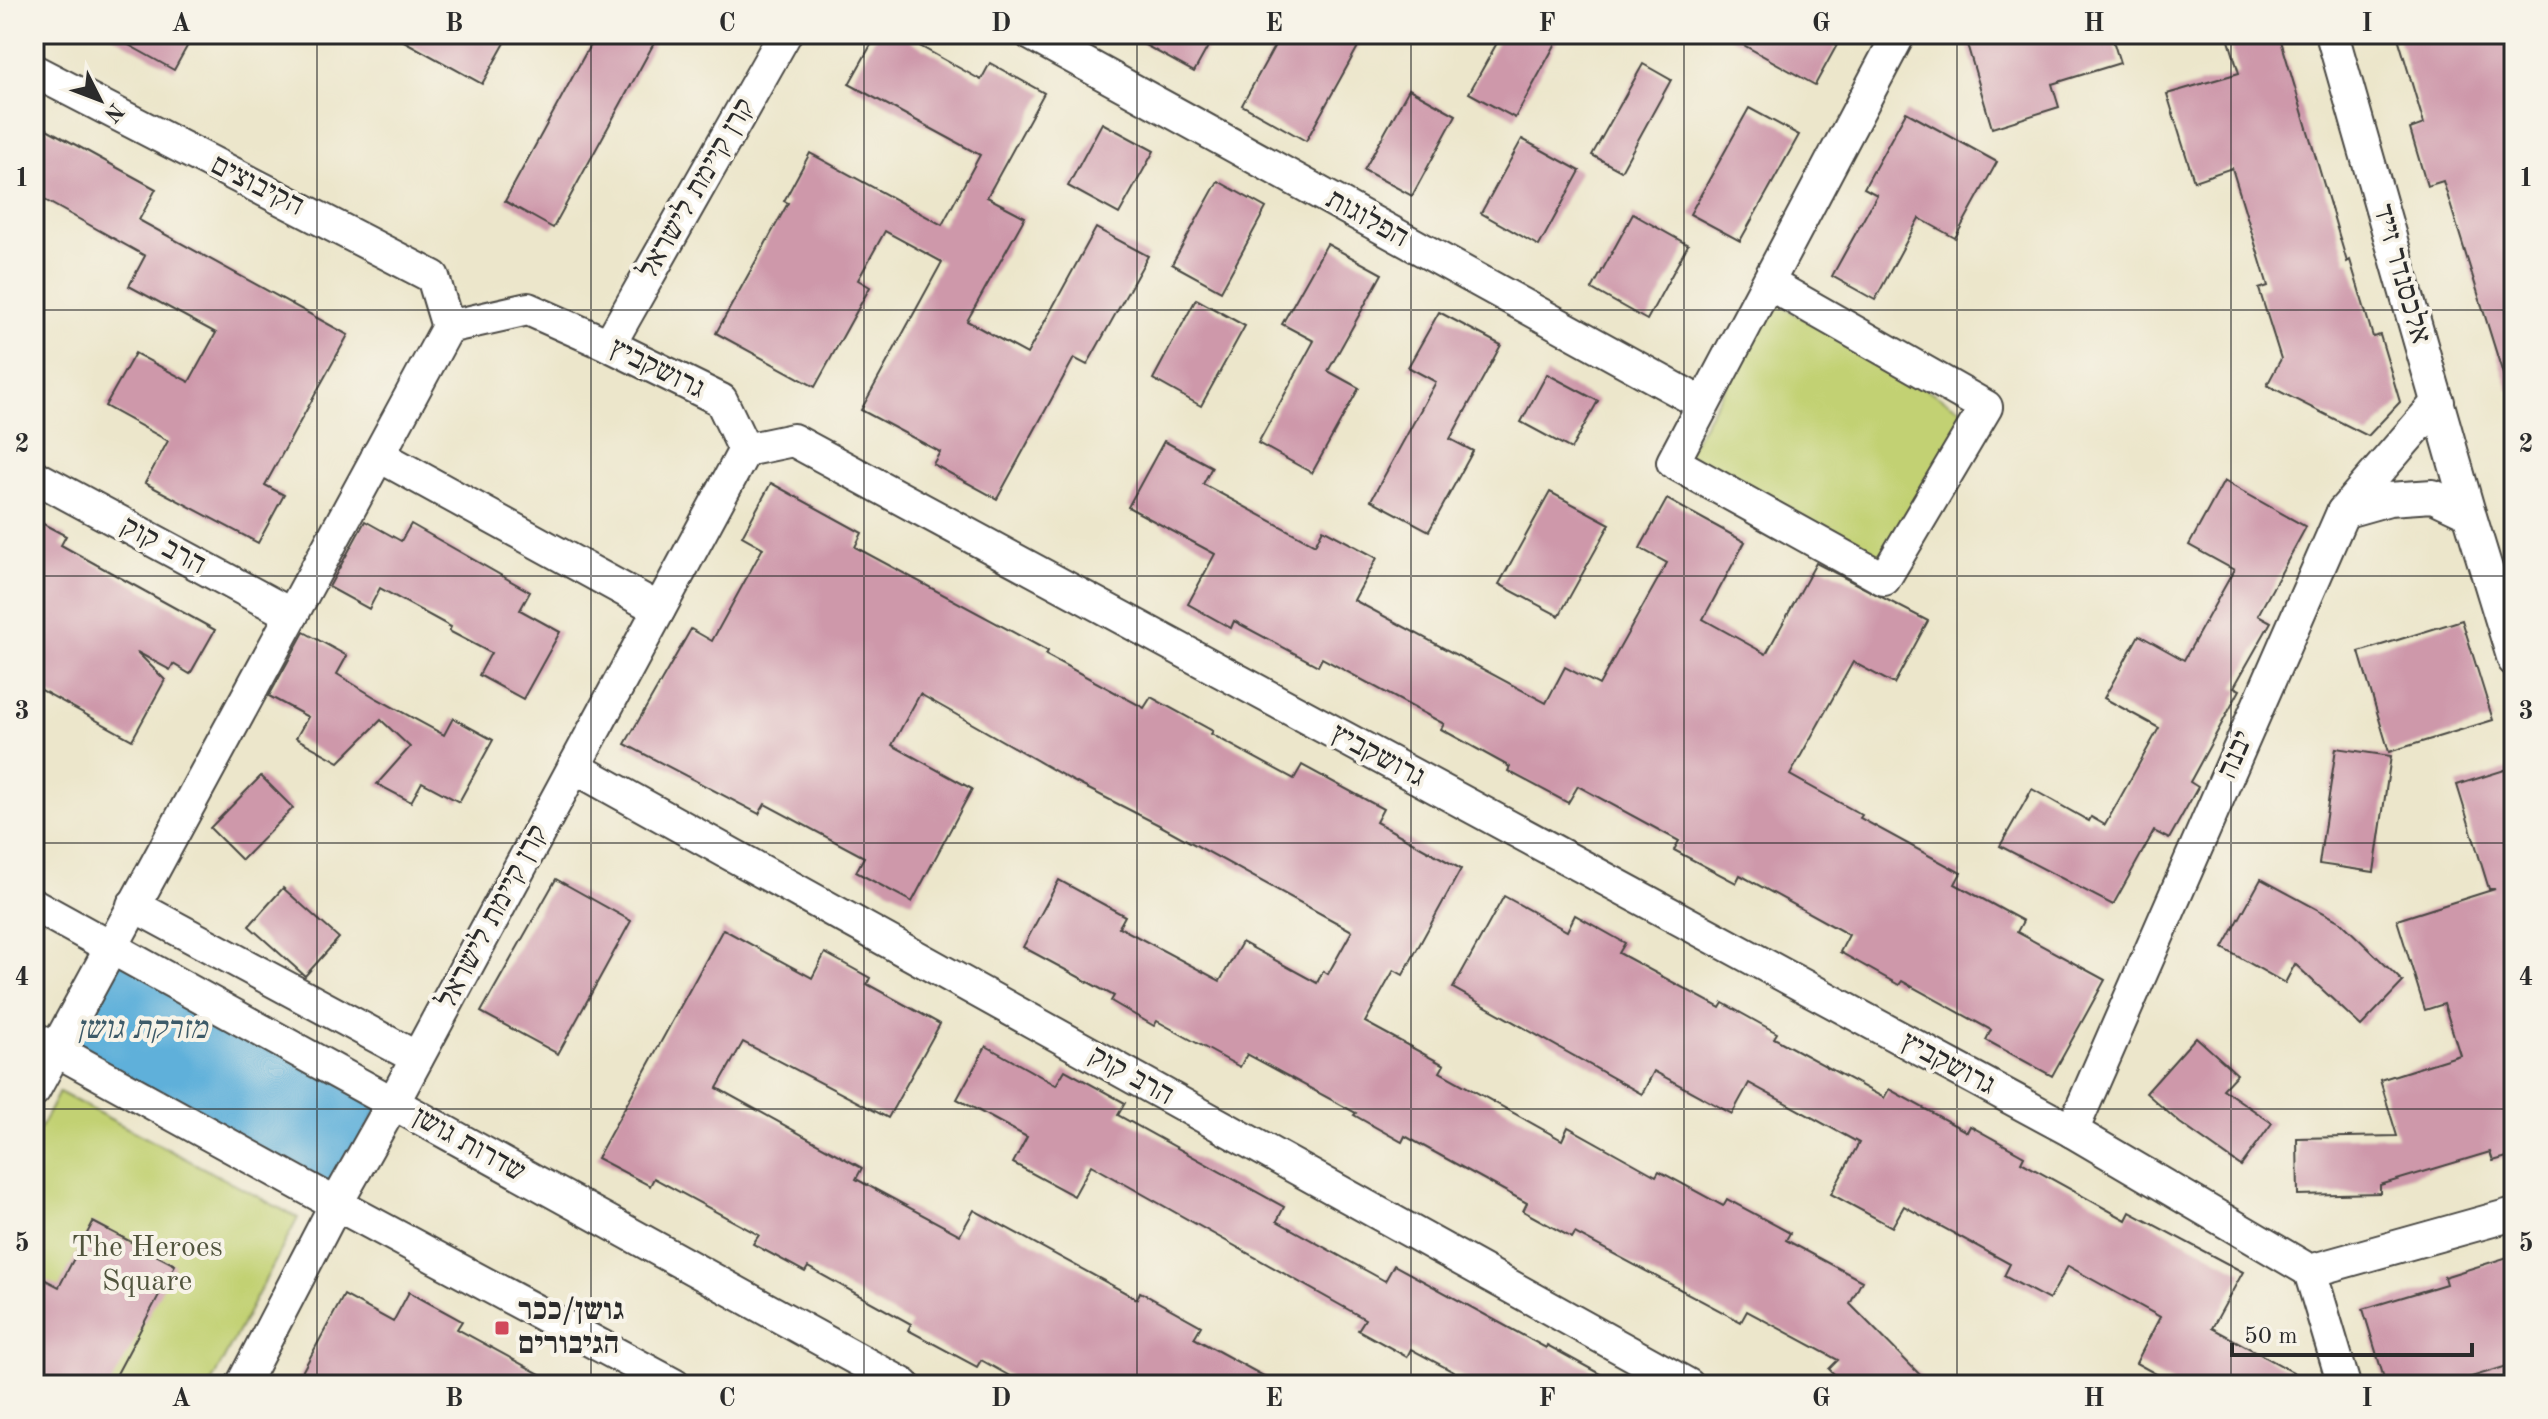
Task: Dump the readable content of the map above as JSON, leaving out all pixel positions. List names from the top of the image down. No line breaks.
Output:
{"streets":{"street":["הקיבוצים","קרן קיימת לישראל","הפלוגות","אלכסנדר זייד","גרושקביץ","הרב קוק","יבנה","שדרות גושן"]},"crossings":[["הקיבוצים","גרושקביץ"],["קרן קיימת לישראל","גרושקביץ"],["קרן קיימת לישראל","הרב קוק"],["קרן קיימת לישראל","שדרות גושן"],["אלכסנדר זייד","יבנה"],["גרושקביץ","יבנה"]],"water":["מזרקת גושן"],"parks":["The Heroes Square"],"places":{"transit":["גושן/ככר הגיבורים"]},"scale_bar":"50 m","north":"bottom right","grid":{"columns":["A","B","C","D","E","F","G","H","I"],"rows":["1","2","3","4","5"]}}
